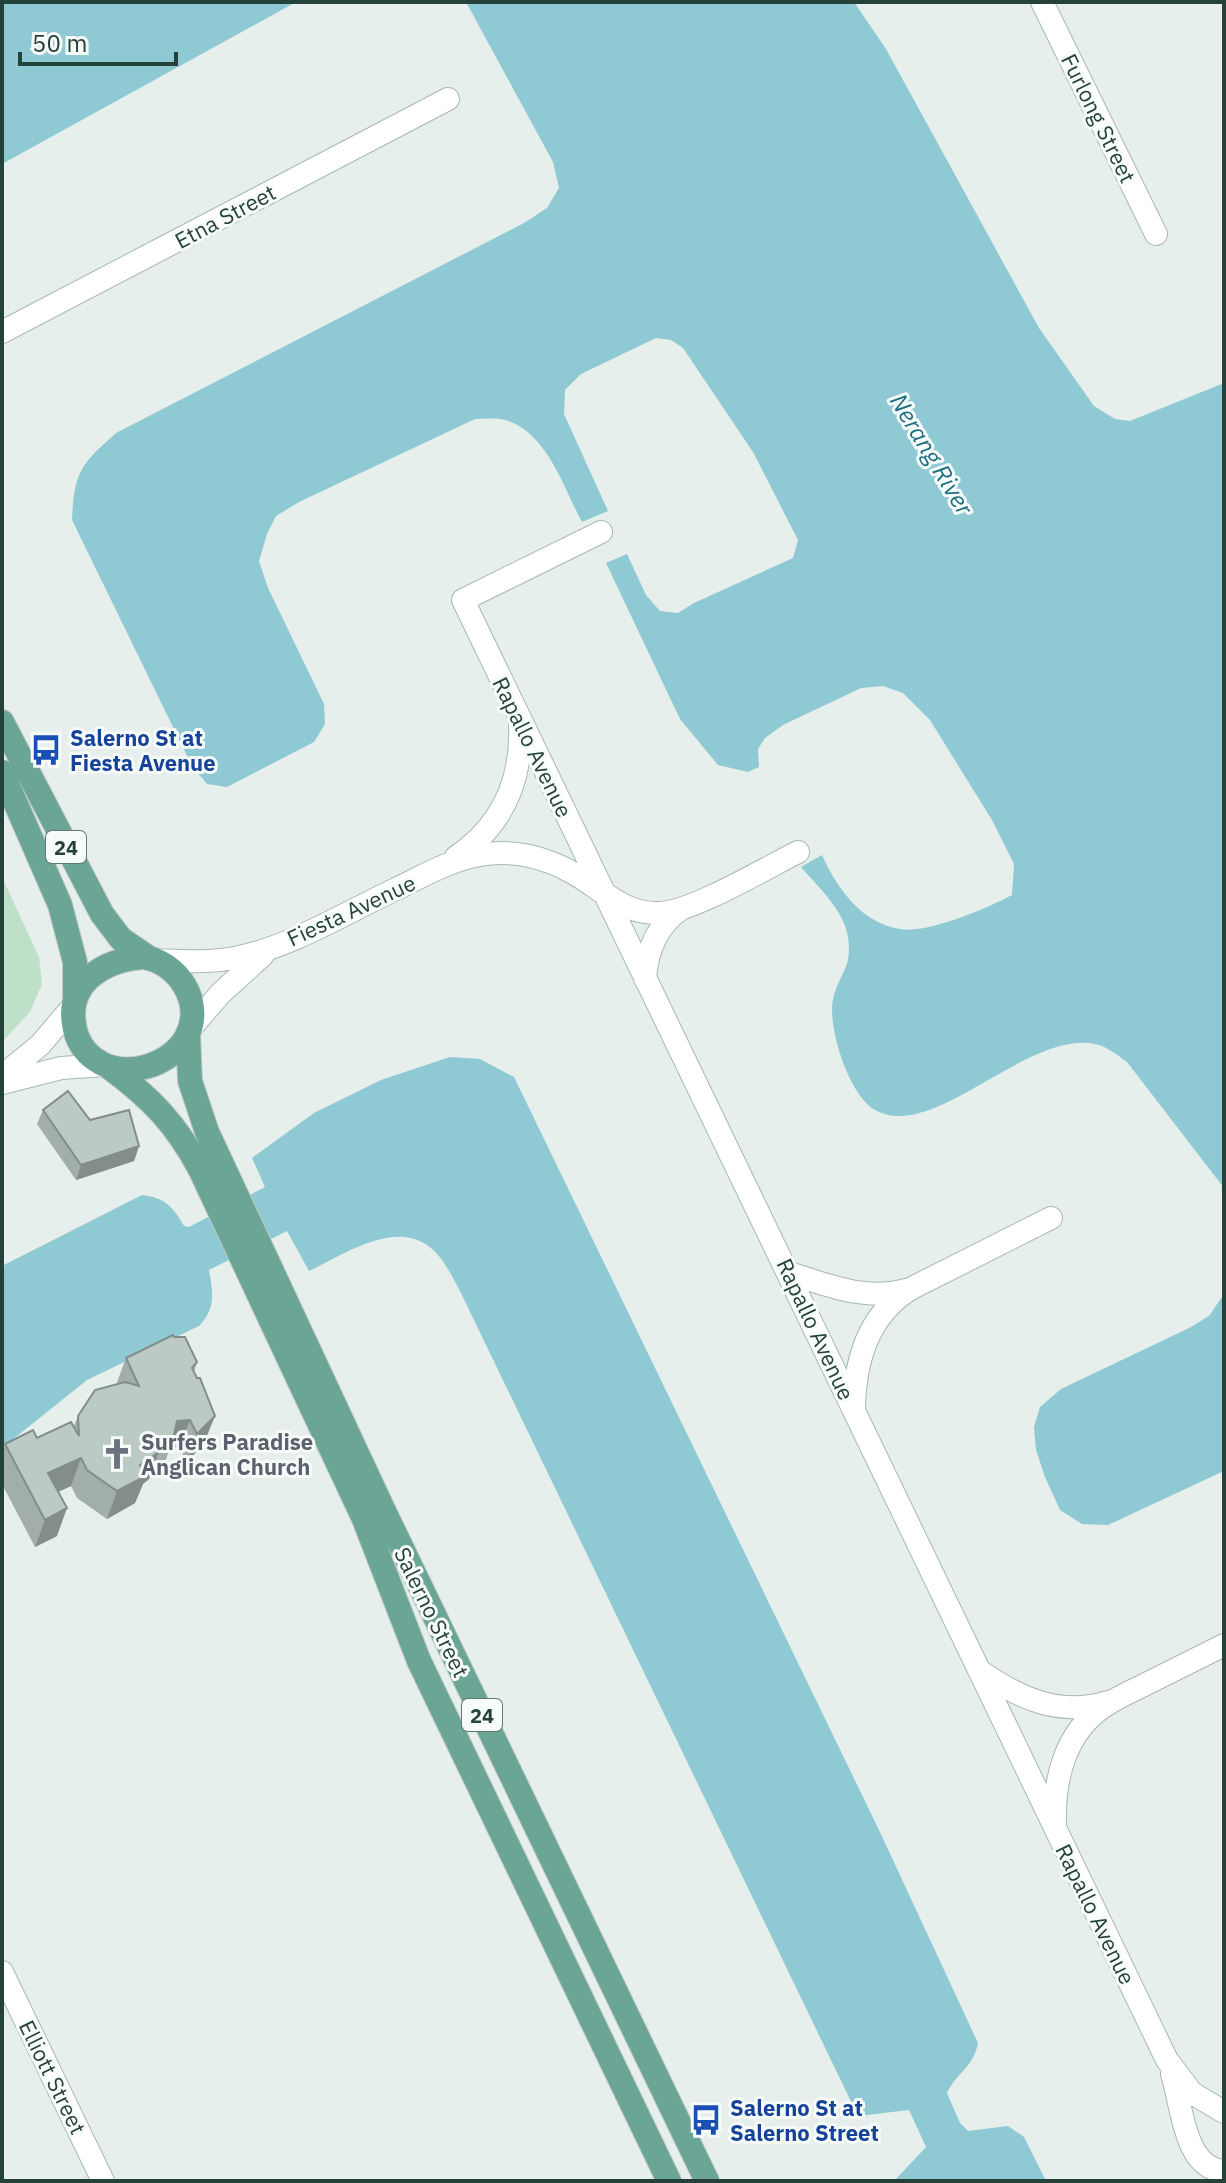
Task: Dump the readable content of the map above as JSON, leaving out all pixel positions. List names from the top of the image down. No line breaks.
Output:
{"streets":{"main road":["24","Salerno Street"],"street":["Furlong Street","Etna Street","Rapallo Avenue","Fiesta Avenue","Elliott Street"]},"crossings":[["Rapallo Avenue","Fiesta Avenue"],["24","Fiesta Avenue"],["24","Salerno Street"],["Fiesta Avenue","Salerno Street"]],"water":["Nerang River"],"places":{"bus stop":["Salerno St at Fiesta Avenue","Salerno St at Salerno Street"],"church":["Surfers Paradise Anglican Church"]},"scale_bar":"50 m"}
